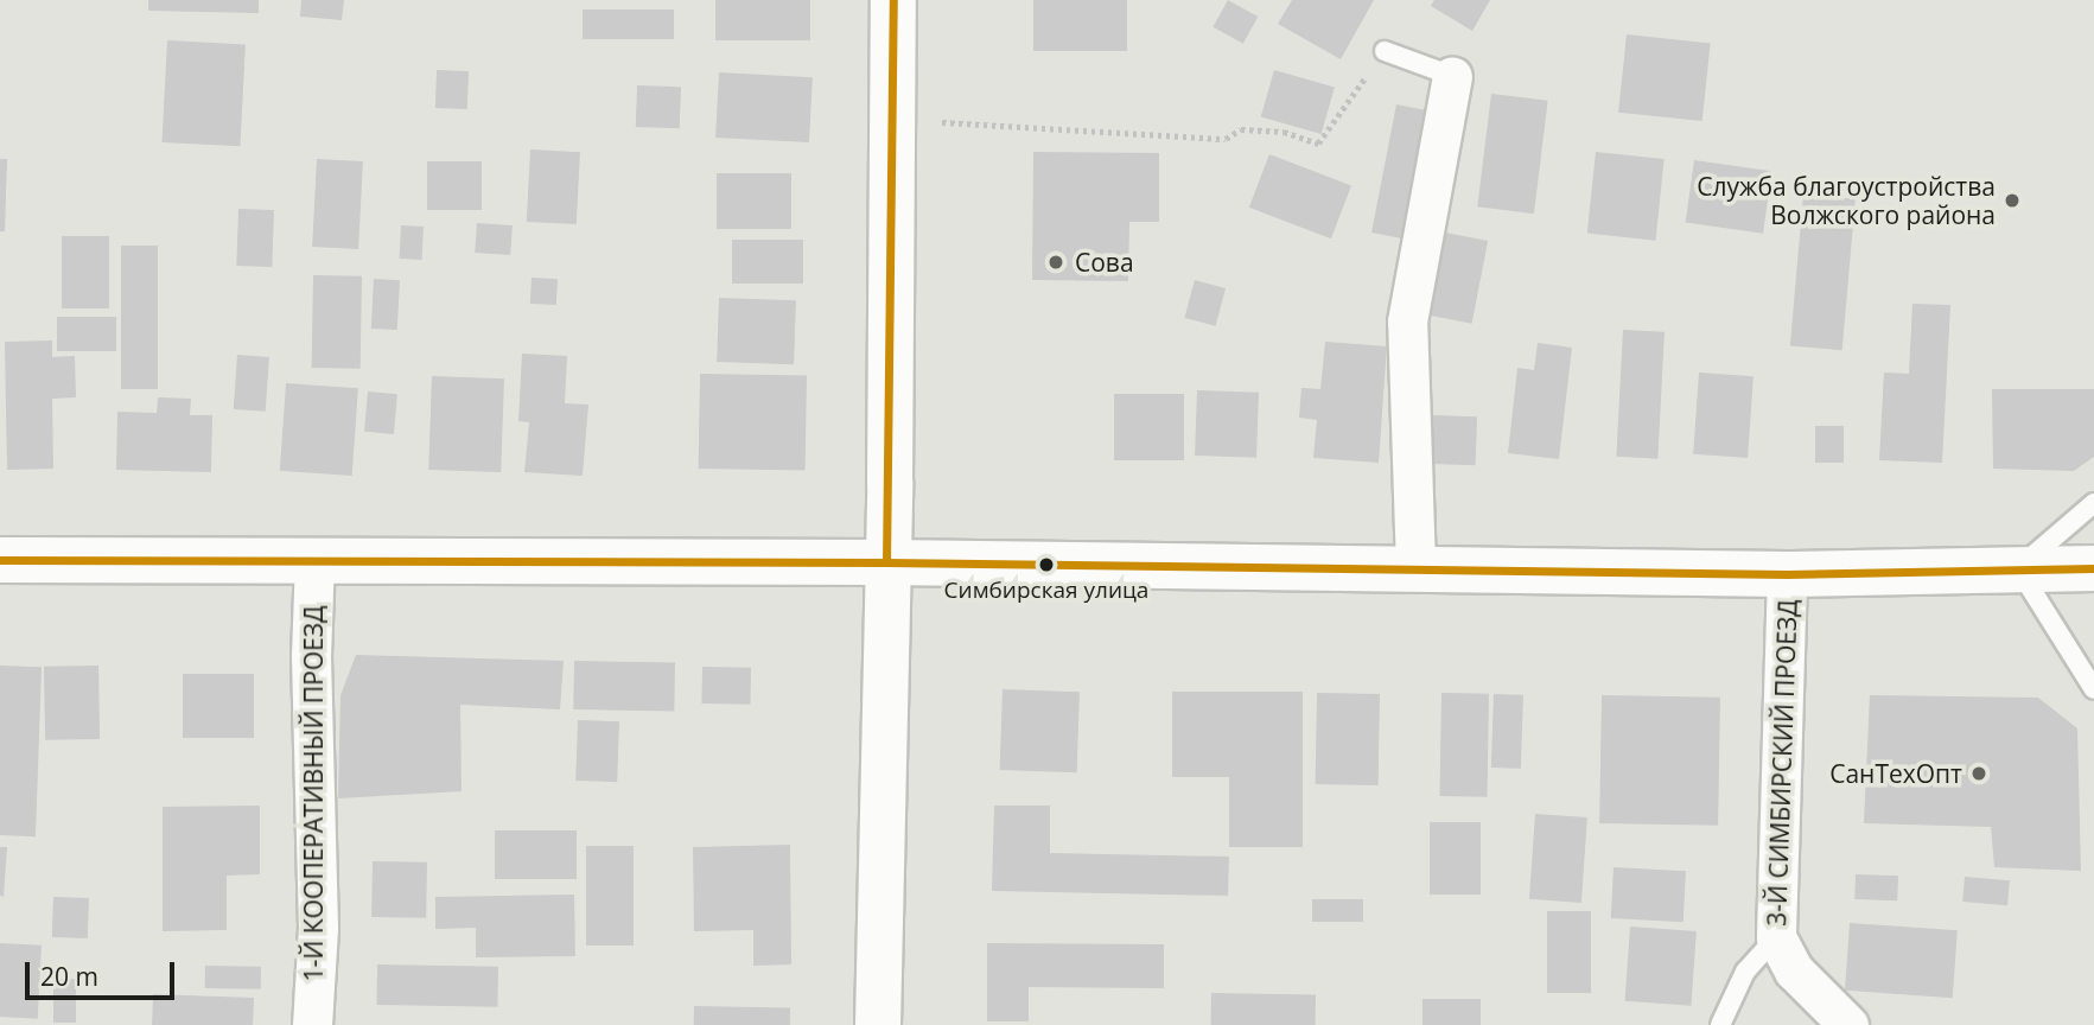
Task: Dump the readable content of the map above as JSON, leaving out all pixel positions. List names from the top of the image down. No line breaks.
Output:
{"streets":{"street":["3-Й СИМБИРСКИЙ ПРОЕЗД","1-Й КООПЕРАТИВНЫЙ ПРОЕЗД"]},"places":["Служба благоустройства Волжского района","Сова","Симбирская улица","СанТехОпт"],"scale_bar":"20 m"}
